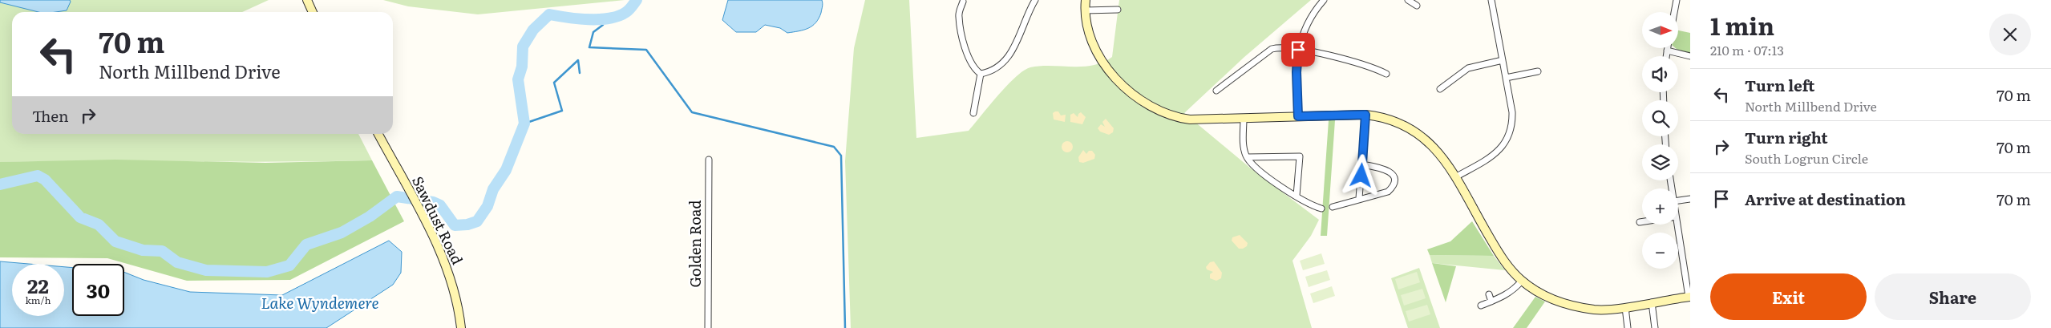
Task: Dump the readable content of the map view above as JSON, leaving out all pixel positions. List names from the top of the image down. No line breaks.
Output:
{"streets":{"street":["Sawdust Road","Golden Road"]},"water":["Lake Wyndemere"],"north":"right","page":{"heading":["1 min","210 m · 07:13"],"map_buttons":["+","−"],"turn":["70 m","North Millbend Drive"],"list":[{"name":"Turn left","note":"North Millbend Drive","value":"70 m"},{"name":"Turn right","note":"South Logrun Circle","value":"70 m"},{"name":"Arrive at destination","value":"70 m"}],"then":"Then","speed":"22 km/h","limit":"30","buttons":["Exit","Share"]}}
